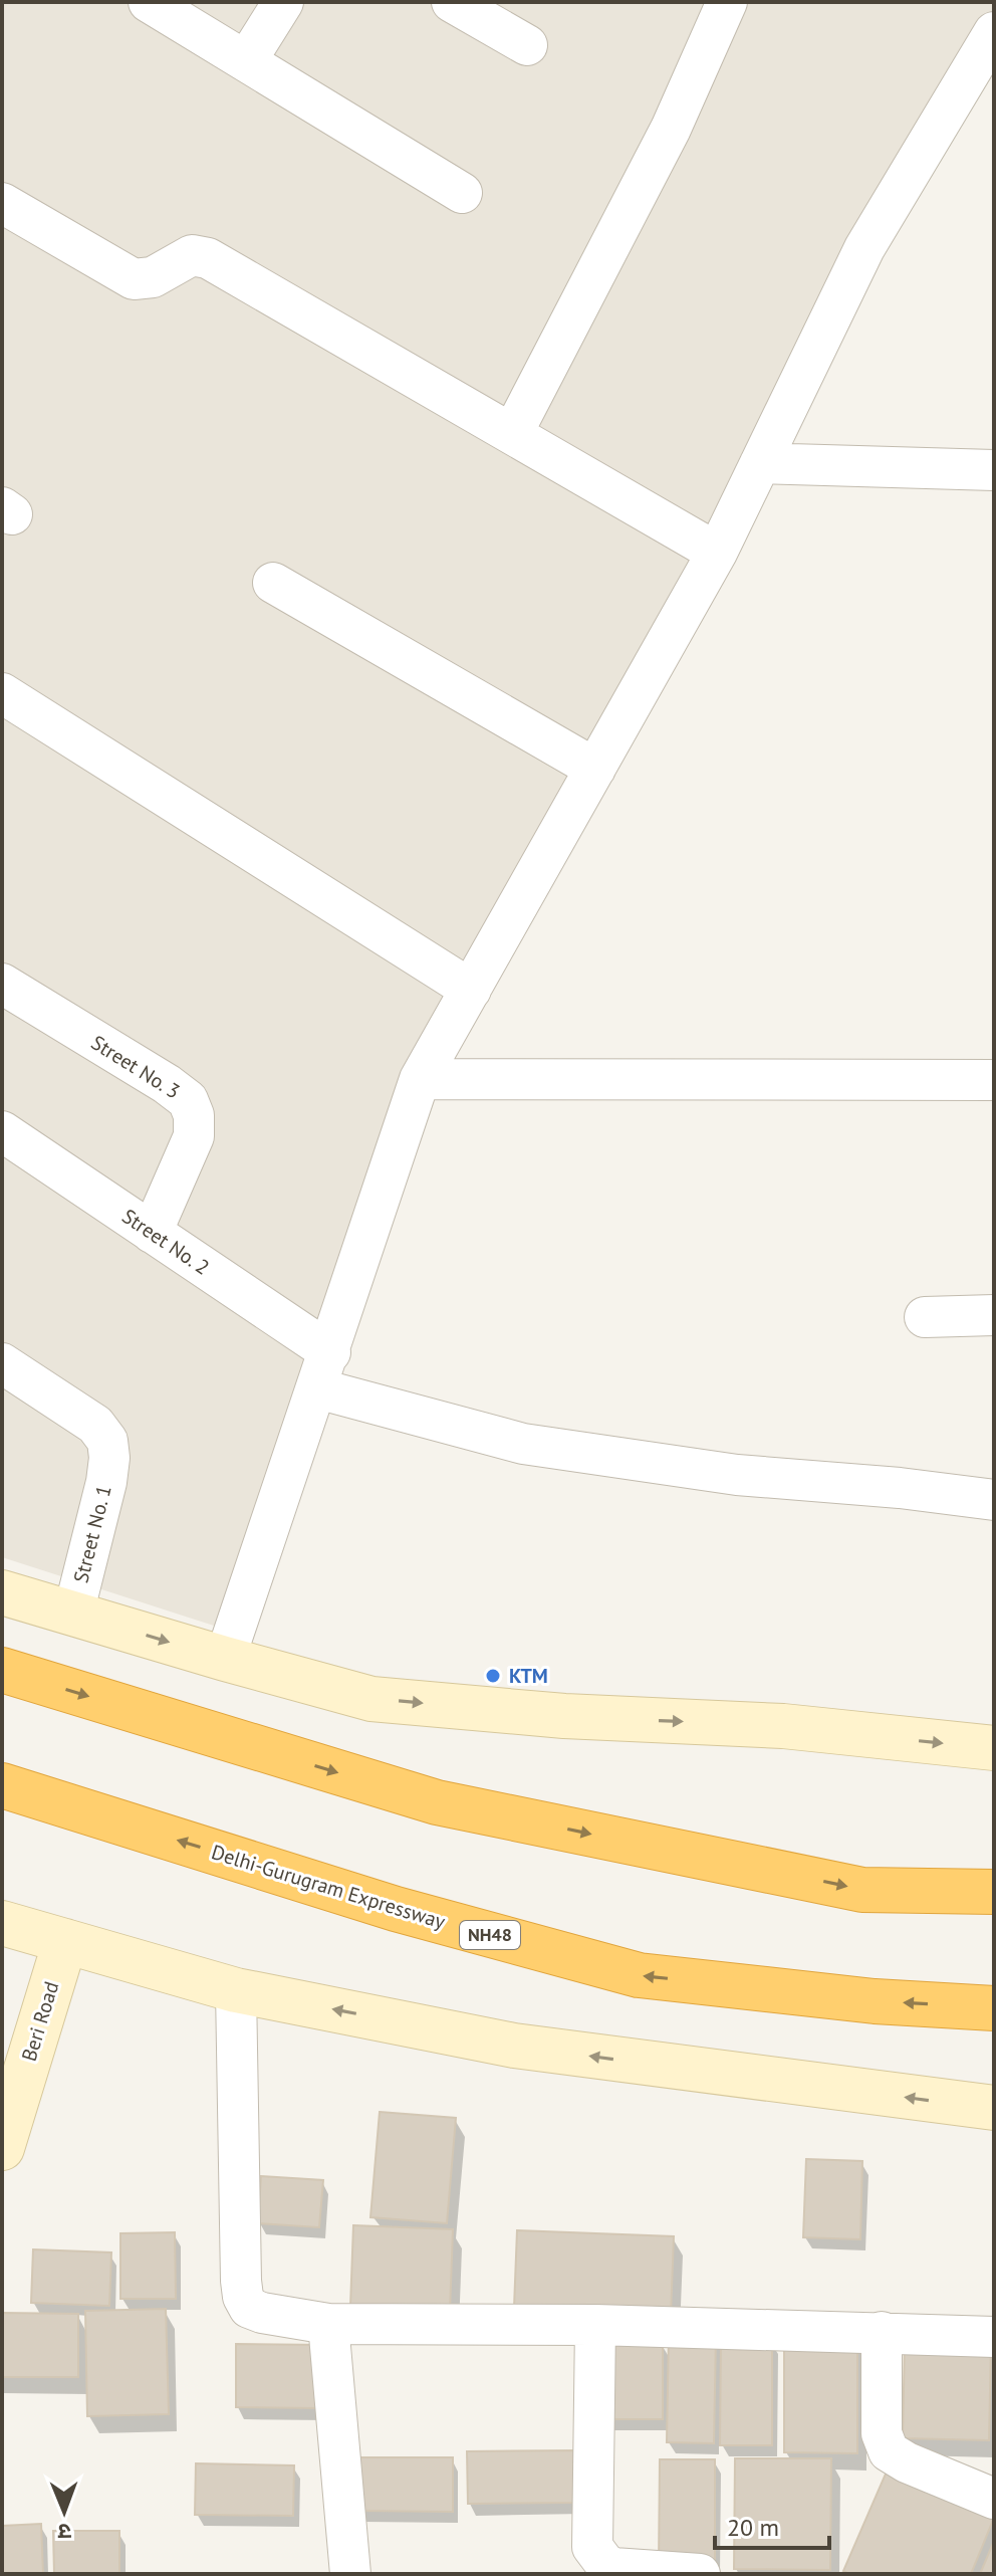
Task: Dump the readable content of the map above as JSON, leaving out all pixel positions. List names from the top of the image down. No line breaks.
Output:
{"streets":{"highway":["Delhi-Gurugram Expressway","NH48"],"main road":["Beri Road"],"street":["Street No. 3","Street No. 2","Street No. 1"]},"crossings":[["Street No. 3","Street No. 2"]],"places":["KTM"],"scale_bar":"20 m","north":"bottom"}
